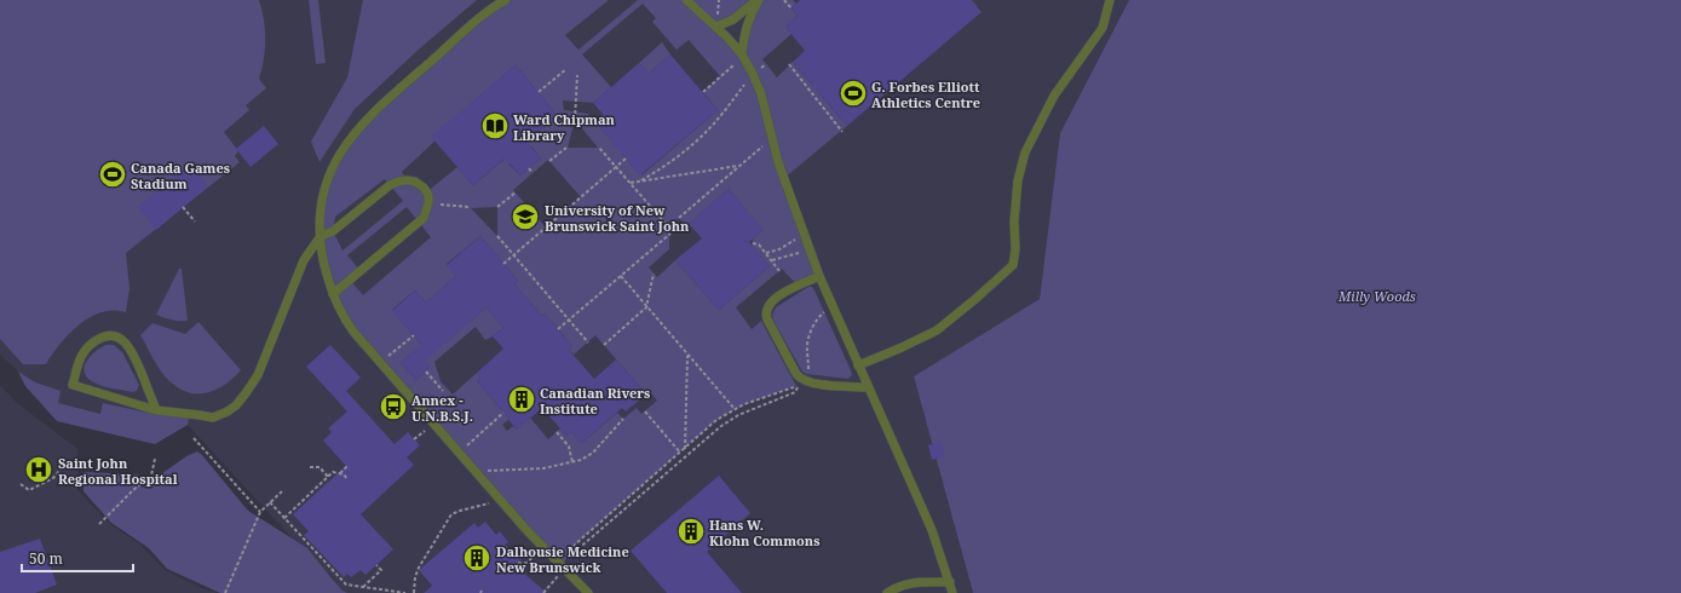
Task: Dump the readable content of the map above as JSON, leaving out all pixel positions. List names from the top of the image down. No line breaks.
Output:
{"parks":["Milly Woods"],"places":{"sports":["G. Forbes Elliott Athletics Centre","Canada Games Stadium"],"library":["Ward Chipman Library"],"school or university":["University of New Brunswick Saint John"],"building":["Canadian Rivers Institute","Hans W. Klohn Commons","Dalhousie Medicine New Brunswick"],"bus stop":["Annex - U.N.B.S.J."],"hospital":["Saint John Regional Hospital"]},"scale_bar":"50 m"}
